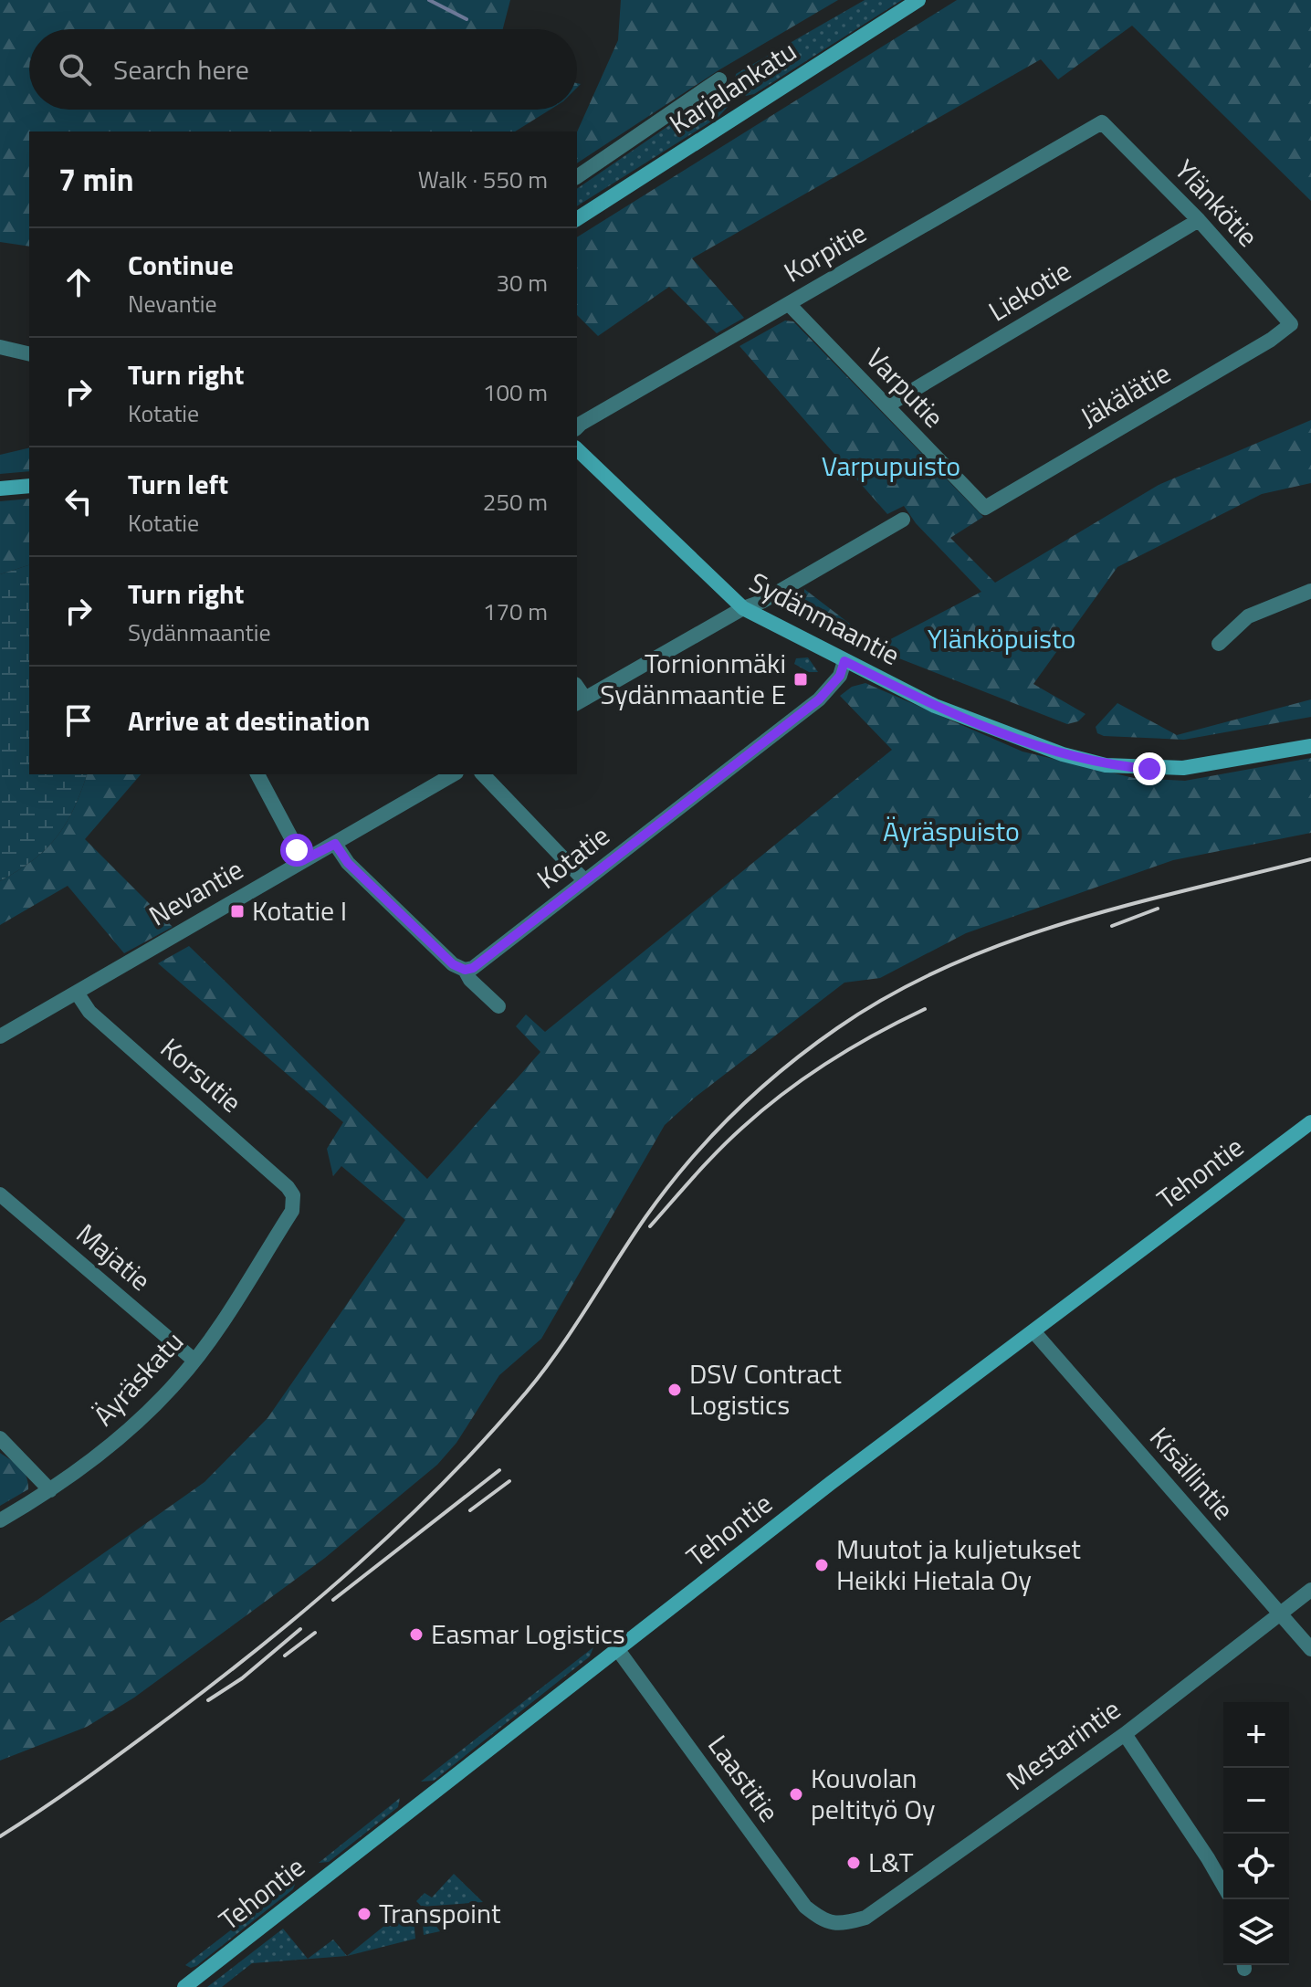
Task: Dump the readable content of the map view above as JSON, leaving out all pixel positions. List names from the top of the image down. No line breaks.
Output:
{"streets":{"street":["Karjalankatu","Ylänkötie","Korpitie","Liekotie","Varputie","Jäkälätie","Sydänmaantie","Kotatie","Nevantie","Korsutie","Tehontie","Majatie","Äyräskatu","Kisällintie","Mestarintie","Laastitie"]},"crossings":[["Ylänkötie","Korpitie"],["Ylänkötie","Liekotie"],["Ylänkötie","Jäkälätie"],["Korpitie","Varputie"],["Liekotie","Varputie"],["Varputie","Jäkälätie"],["Sydänmaantie","Kotatie"],["Nevantie","Korsutie"],["Korsutie","Äyräskatu"],["Tehontie","Kisällintie"],["Tehontie","Laastitie"],["Majatie","Äyräskatu"],["Kisällintie","Mestarintie"],["Mestarintie","Laastitie"]],"parks":["Varpupuisto","Ylänköpuisto","Äyräspuisto"],"places":{"transit":["Tornionmäki Sydänmaantie E","Kotatie I"],"other":["DSV Contract Logistics","Muutot ja kuljetukset Heikki Hietala Oy","Easmar Logistics","Kouvolan peltityö Oy","L&T","Transpoint"]},"page":{"search":"Search here","heading":["7 min","Walk · 550 m"],"list":[["Continue","Nevantie","30 m"],["Turn right","Kotatie","100 m"],["Turn left","Kotatie","250 m"],["Turn right","Sydänmaantie","170 m"],"Arrive at destination"],"map_buttons":["+","−"]}}
